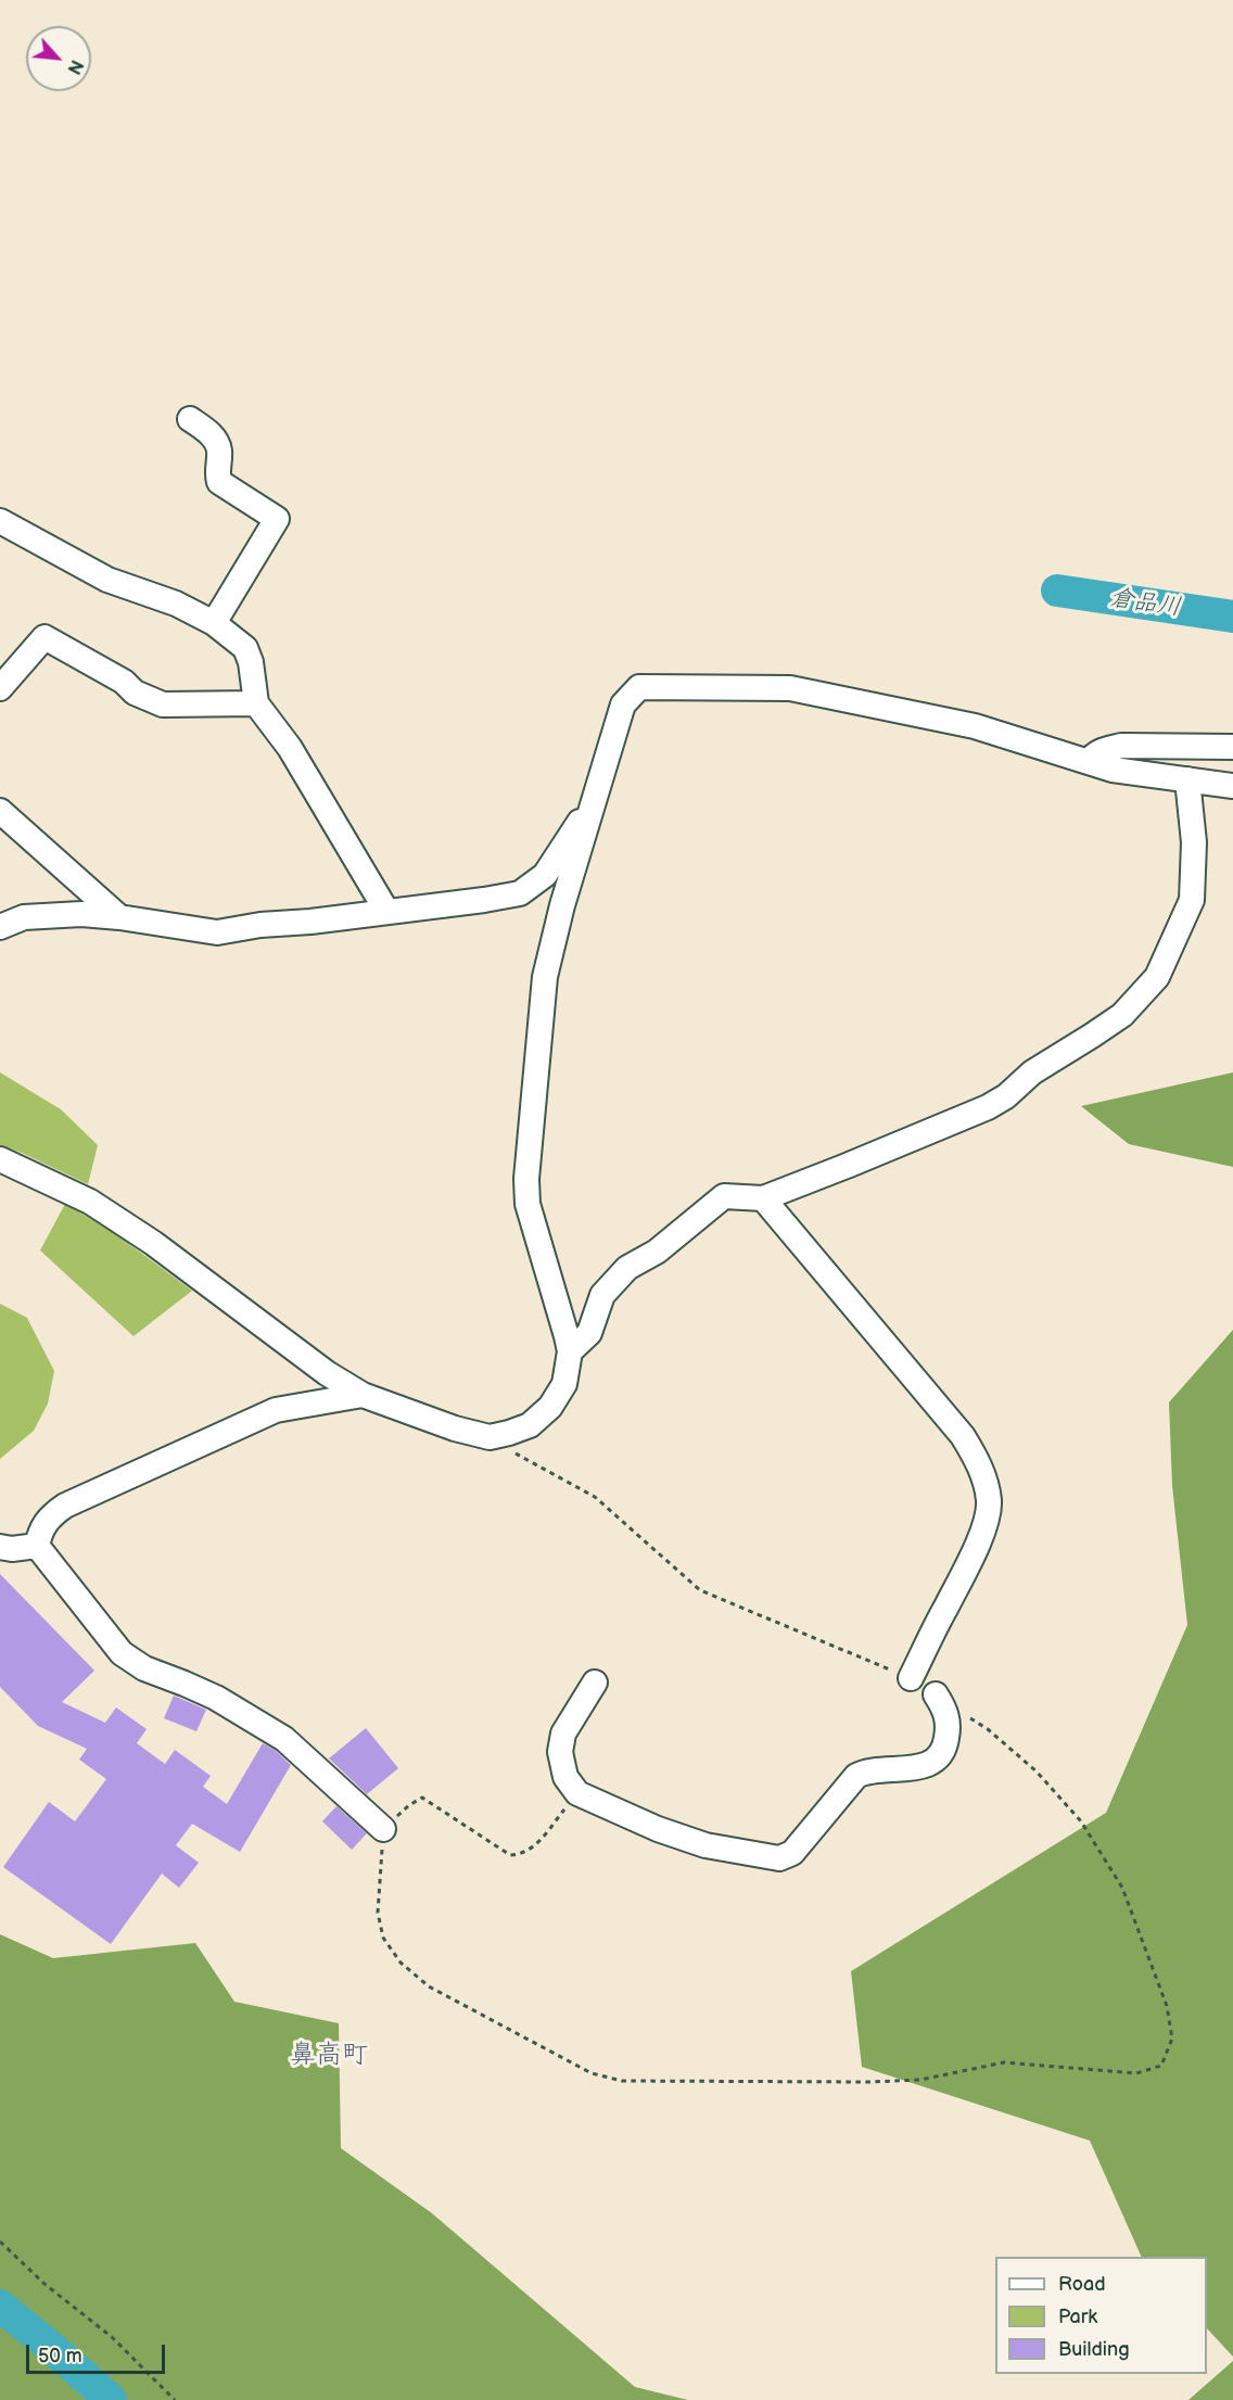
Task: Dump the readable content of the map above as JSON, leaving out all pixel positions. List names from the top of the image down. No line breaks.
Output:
{"districts":["鼻高町"],"water":["倉品川"],"legend":["Road","Park","Building"],"scale_bar":"50 m","north":"bottom right"}
